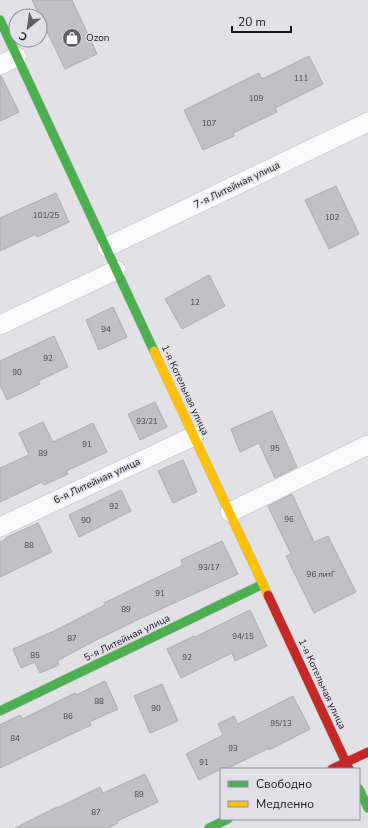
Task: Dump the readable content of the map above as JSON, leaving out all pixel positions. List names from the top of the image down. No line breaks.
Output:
{"streets":{"street":["7-я Литейная улица","1-я Котельная улица","6-я Литейная улица","5-я Литейная улица"]},"crossings":[["7-я Литейная улица","1-я Котельная улица"],["1-я Котельная улица","6-я Литейная улица"],["1-я Котельная улица","5-я Литейная улица"]],"places":{"shop":["Ozon"]},"house_numbers":["111","109","107","101/25","102","12","94","92","90","93/21","91","95","89","92","96","90","88","93/17","96 литГ","91","89","94/15","87","85","92","88","90","86","95/13","84","93","91","89","87"],"legend":["Свободно","Медленно"],"scale_bar":"20 m","north":"bottom left"}
